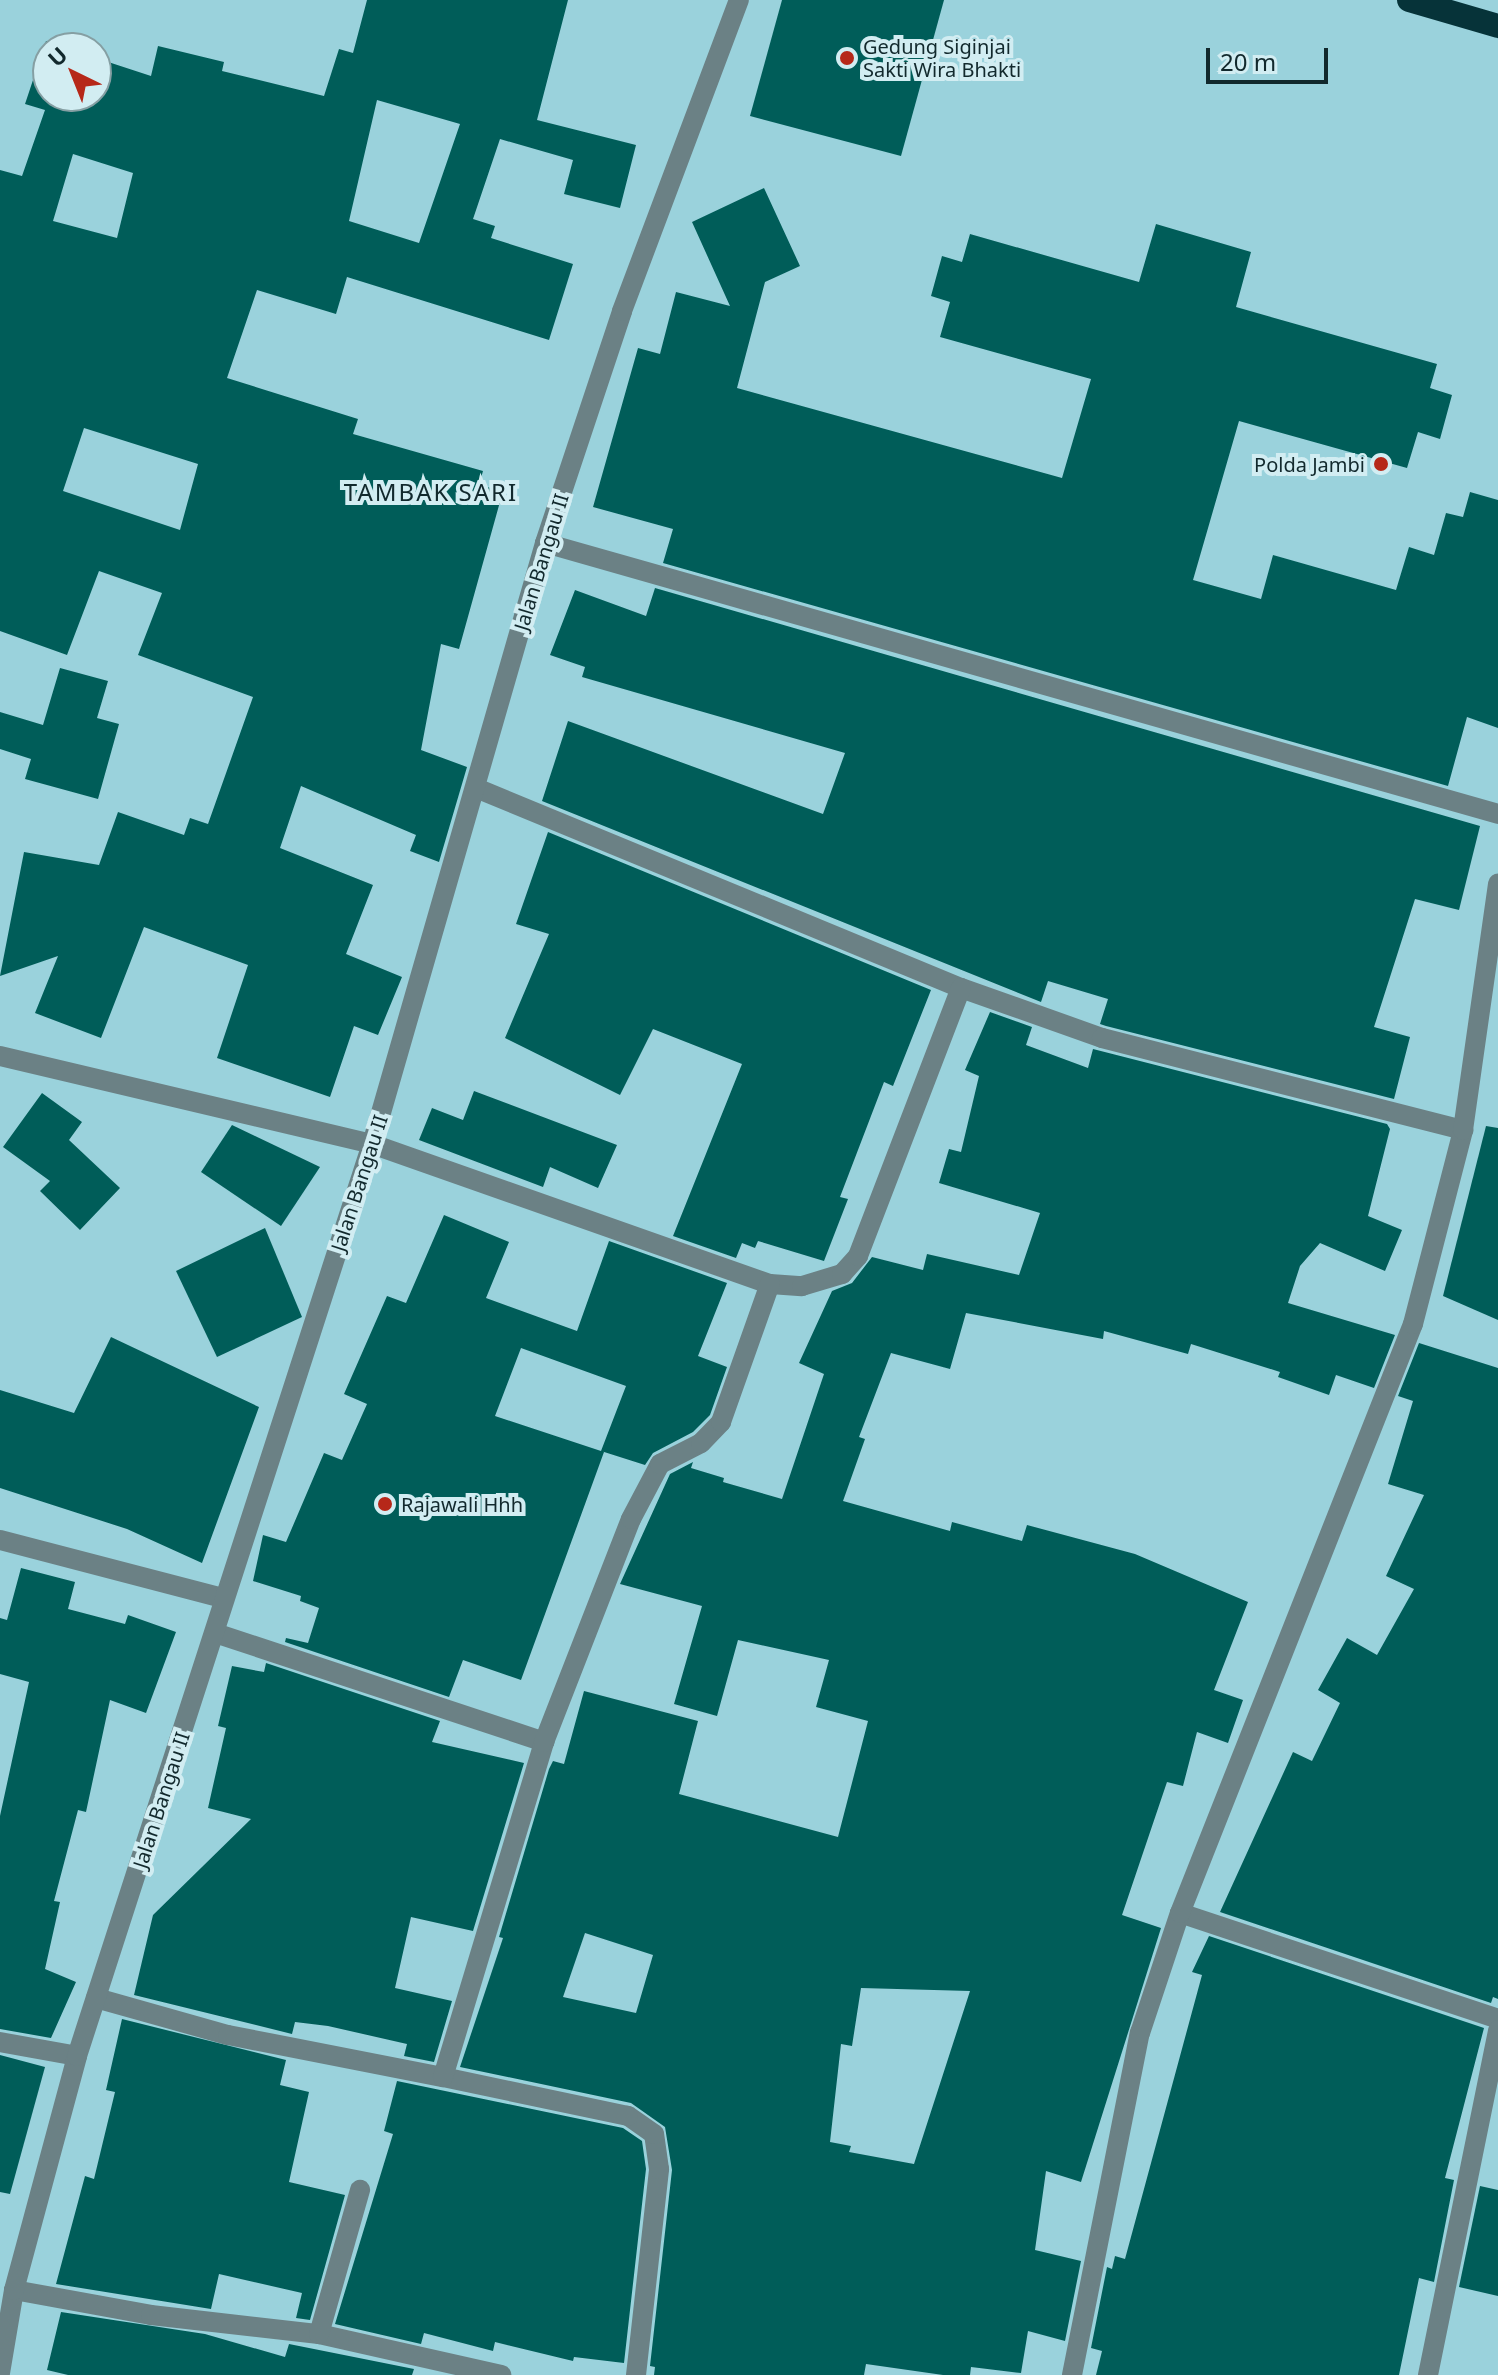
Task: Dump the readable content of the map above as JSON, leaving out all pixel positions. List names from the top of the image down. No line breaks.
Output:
{"streets":{"street":["Jalan Bangau II"]},"districts":["TAMBAK SARI"],"places":["Gedung Siginjai Sakti Wira Bhakti","Polda Jambi","Rajawali Hhh"],"scale_bar":"20 m","north":"top left"}
